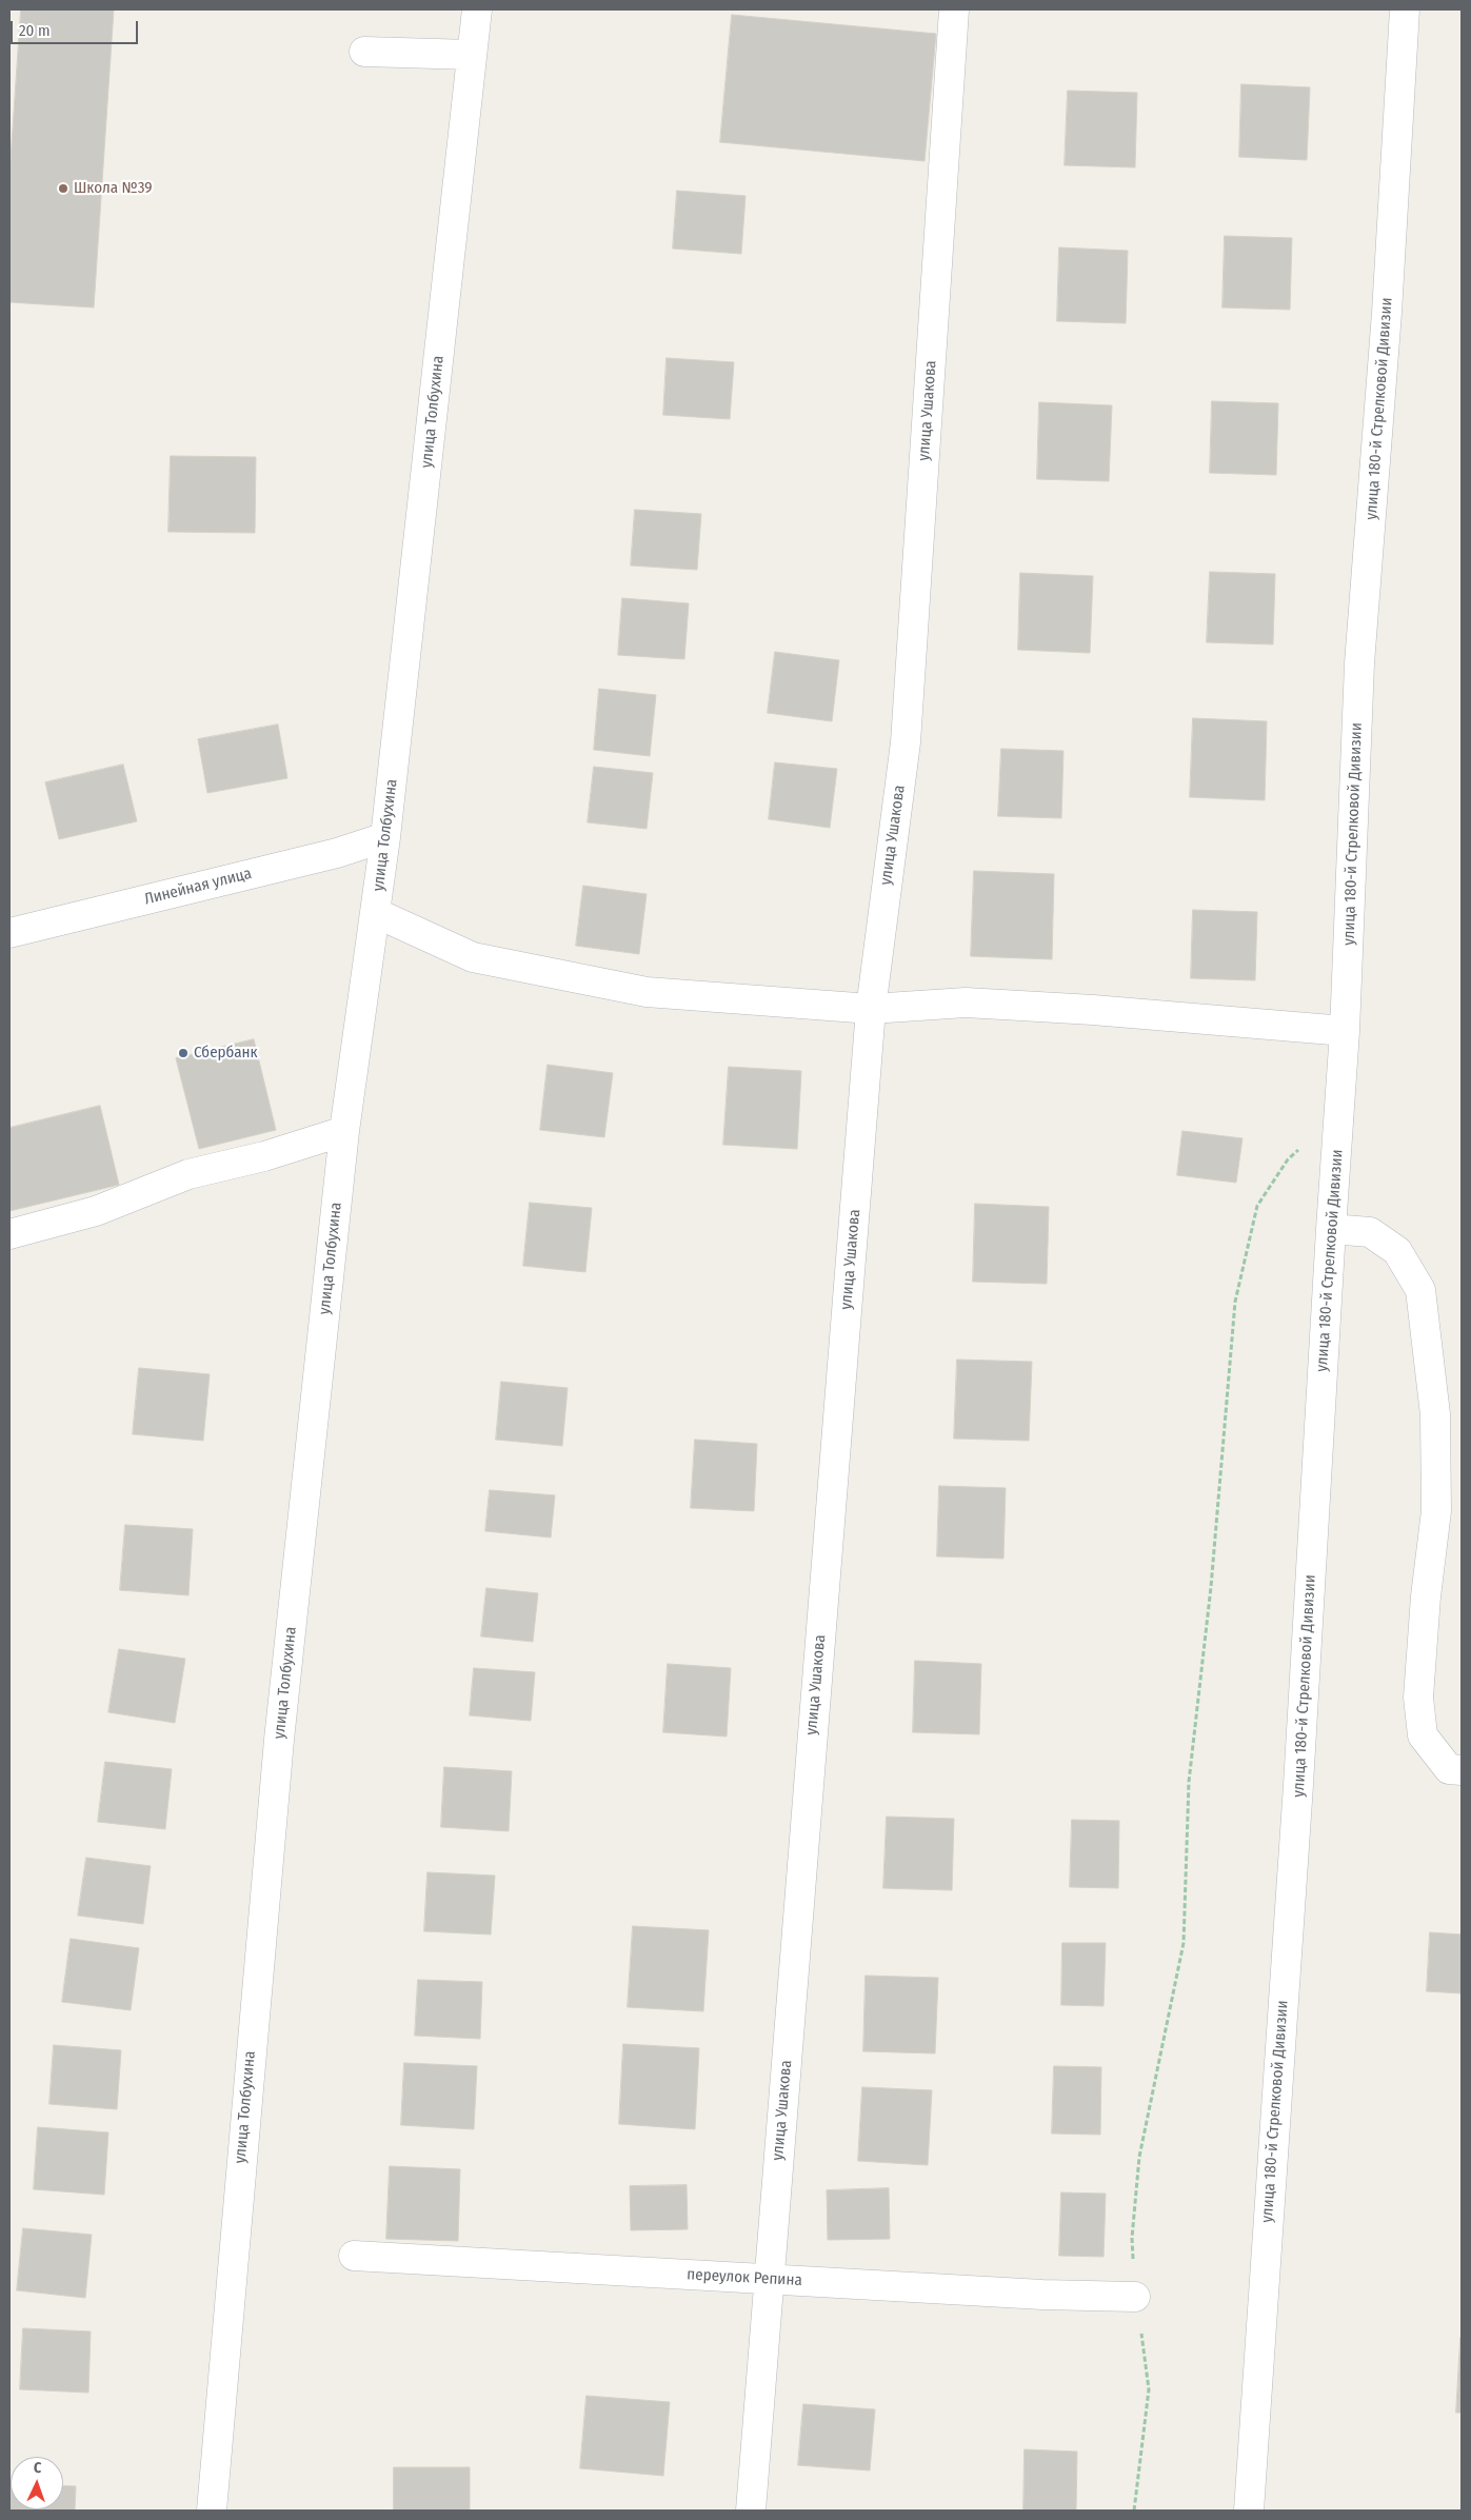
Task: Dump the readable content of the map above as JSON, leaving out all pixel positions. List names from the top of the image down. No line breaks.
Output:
{"streets":{"street":["улица 180-й Стрелковой Дивизии","улица Ушакова","улица Толбухина","Линейная улица","переулок Репина"]},"crossings":[["улица Ушакова","переулок Репина"],["улица Толбухина","Линейная улица"]],"places":["Школа №39","Сбербанк"],"scale_bar":"20 m","north":"top"}
